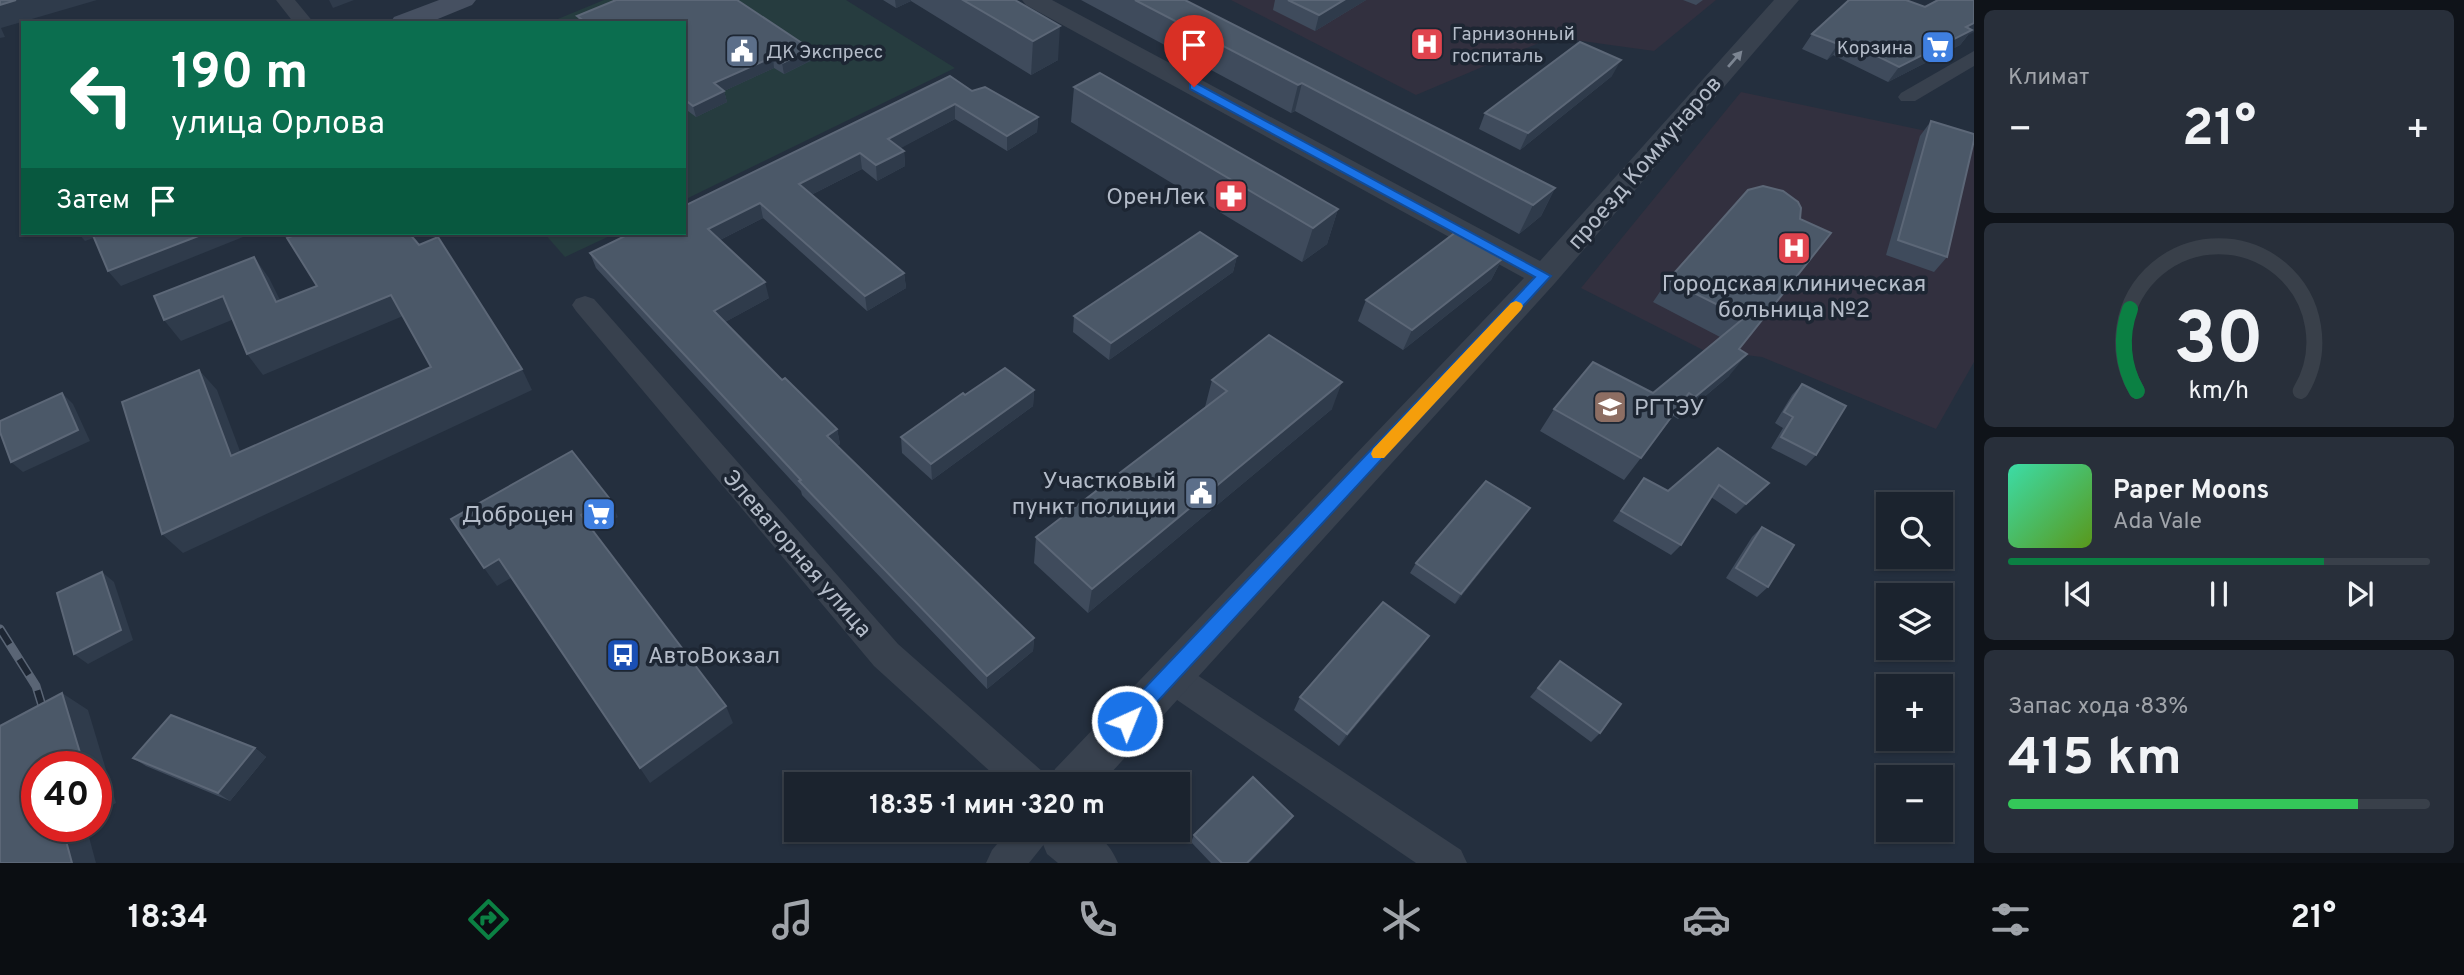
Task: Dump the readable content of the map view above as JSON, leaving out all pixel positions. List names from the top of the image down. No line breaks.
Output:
{"streets":{"street":["проезд Коммунаров","Элеваторная улица"]},"one_way":["проезд Коммунаров"],"places":{"hospital":["Гарнизонный госпиталь","Городская клиническая больница №2"],"supermarket":["Корзина","Доброцен"],"public building":["ДК Экспресс","Участковый пункт полиции"],"pharmacy":["ОренЛек"],"school or university":["РГТЭУ"],"bus stop":["АвтоВокзал"]},"page":{"tile":["Климат",["Запас хода · 83%","415 km"]],"turn":["190 m","улица Орлова"],"heat":["−","21°","+"],"then":"Затем","song":["Paper Moons","Ada Vale"],"map_buttons":["+","−"],"limit":"40","trip":"18:35 · 1 мин · 320 m","tabs":["18:34","21°"],"gauge":["30","km/h"]}}
